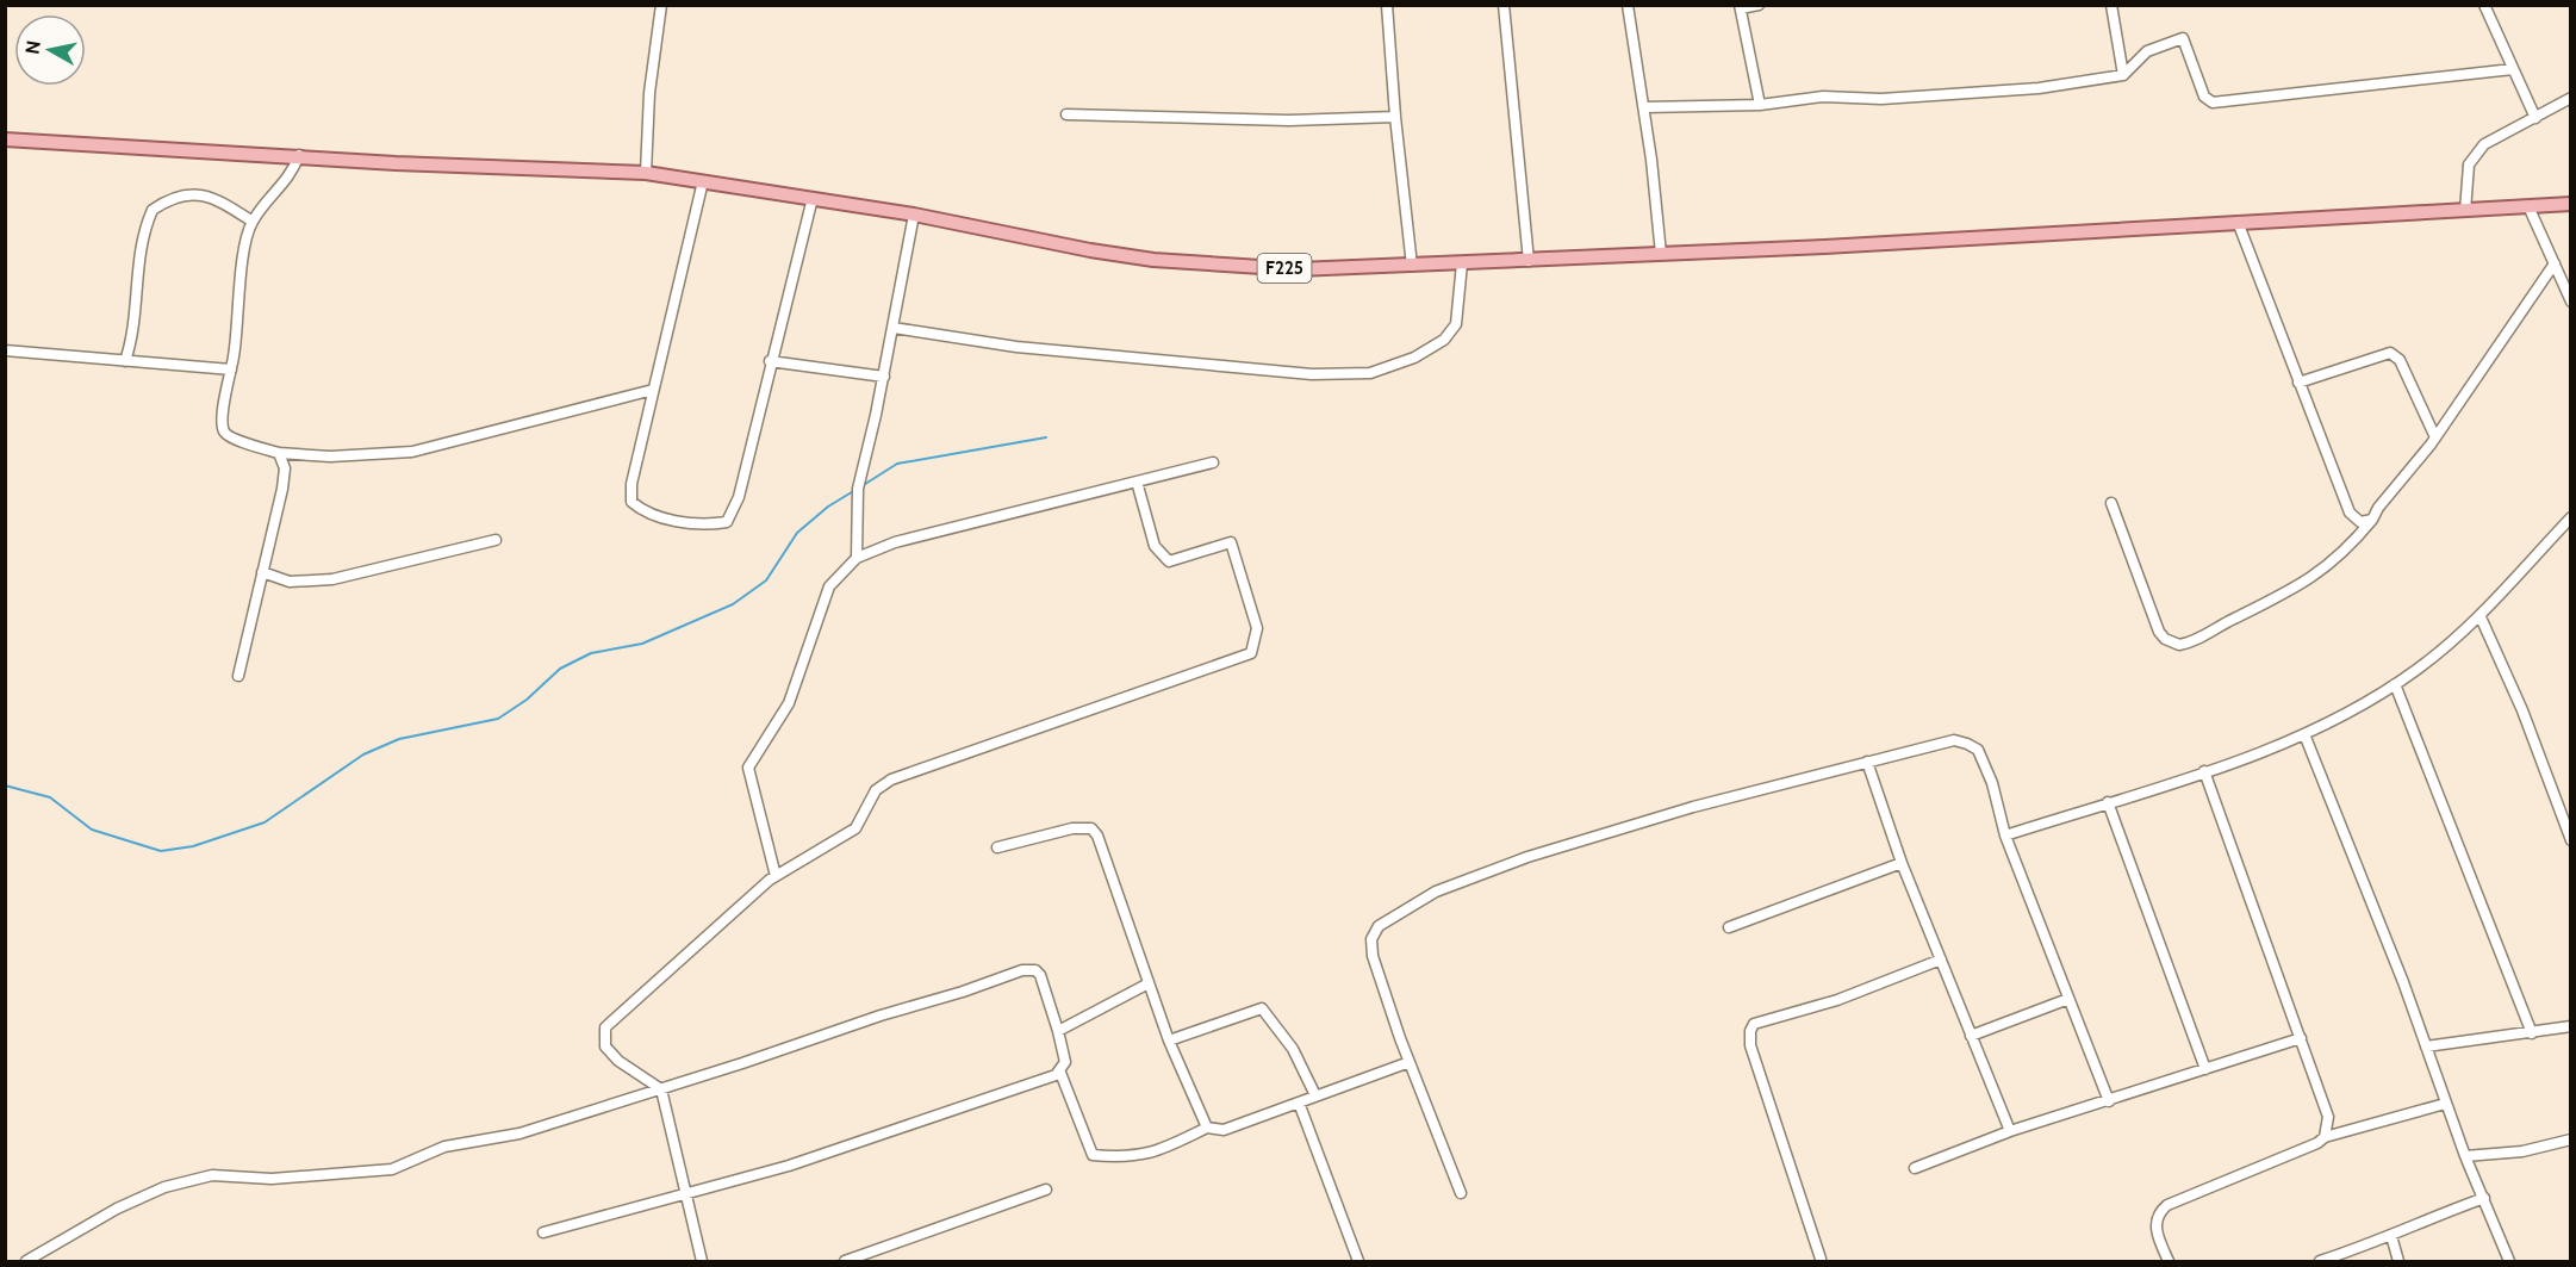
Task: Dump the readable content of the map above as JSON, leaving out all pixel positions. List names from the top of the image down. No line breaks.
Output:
{"streets":{"main road":["F225"]},"north":"left"}
